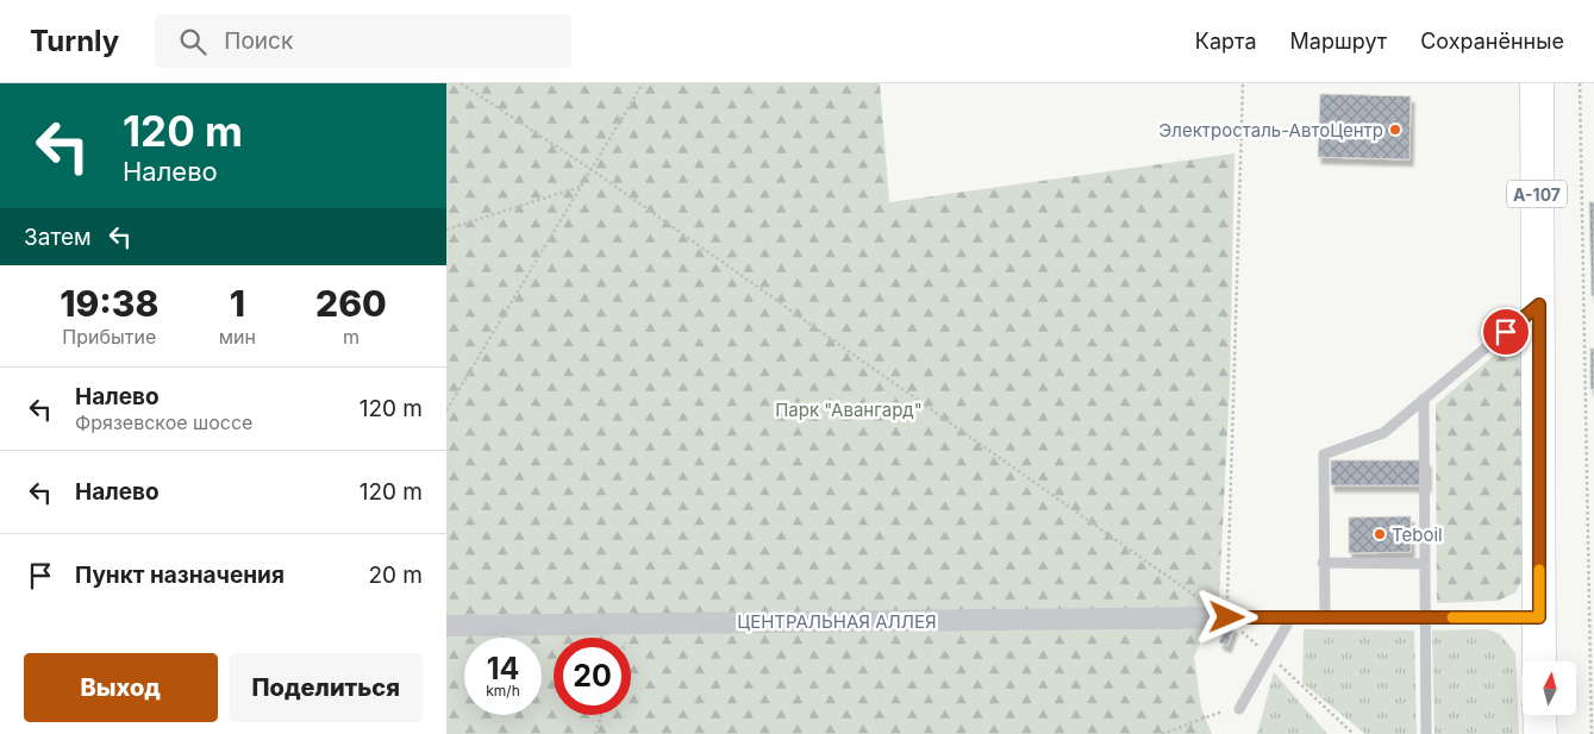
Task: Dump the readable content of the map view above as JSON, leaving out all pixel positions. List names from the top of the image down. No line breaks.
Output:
{"streets":{"highway":["А-107"],"street":["ЦЕНТРАЛЬНАЯ АЛЛЕЯ"]},"parks":["Парк \"Авангард\""],"places":["Электросталь-АвтоЦентр","Teboil"],"north":"top","page":{"header":"Turnly","search":"Поиск","nav":["Карта","Маршрут","Сохранённые"],"turn":["120 m","Налево"],"then":"Затем","eta":["19:38","Прибытие","1","мин","260","m"],"list":[{"name":"Налево","note":"Фрязевское шоссе","value":"120 m"},{"name":"Налево","value":"120 m"},{"name":"Пункт назначения","value":"20 m"}],"speed":"14 km/h","limit":"20","buttons":["Выход","Поделиться"]}}
